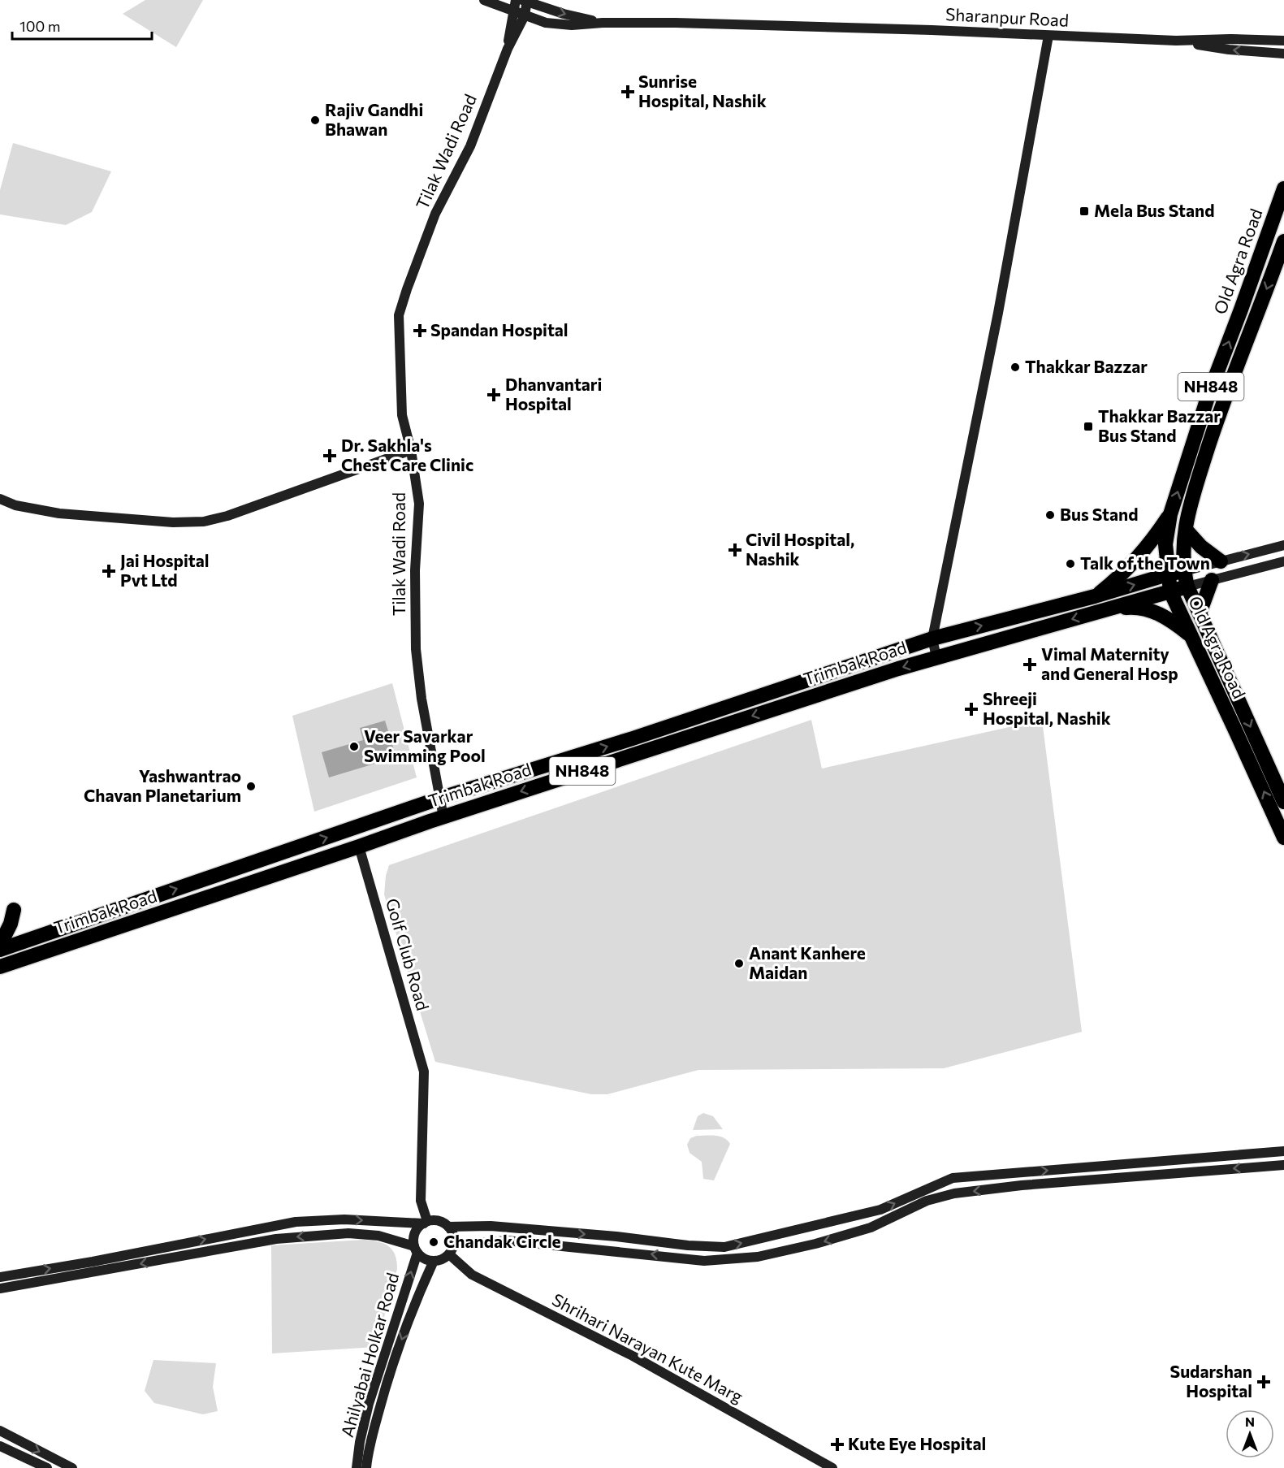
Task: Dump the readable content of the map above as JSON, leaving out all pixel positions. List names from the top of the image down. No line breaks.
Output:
{"streets":{"highway":["Old Agra Road","NH848","Trimbak Road"],"main road":["Sharanpur Road","Tilak Wadi Road","Golf Club Road","Shrihari Narayan Kute Marg","Ahilyabai Holkar Road"]},"crossings":[["Sharanpur Road","Tilak Wadi Road"],["Tilak Wadi Road","Trimbak Road"],["Old Agra Road","Trimbak Road"],["Trimbak Road","Golf Club Road"],["Golf Club Road","Shrihari Narayan Kute Marg"],["Golf Club Road","Ahilyabai Holkar Road"],["Shrihari Narayan Kute Marg","Ahilyabai Holkar Road"]],"places":{"health":["Sunrise Hospital, Nashik","Spandan Hospital","Dhanvantari Hospital","Dr. Sakhla's Chest Care Clinic","Civil Hospital, Nashik","Jai Hospital Pvt Ltd","Vimal Maternity and General Hosp","Shreeji Hospital, Nashik","Sudarshan Hospital","Kute Eye Hospital"],"other":["Rajiv Gandhi Bhawan","Thakkar Bazzar","Bus Stand","Talk of the Town","Veer Savarkar Swimming Pool","Yashwantrao Chavan Planetarium","Anant Kanhere Maidan","Chandak Circle"],"transit":["Mela Bus Stand","Thakkar Bazzar Bus Stand"]},"scale_bar":"100 m","north":"top"}
